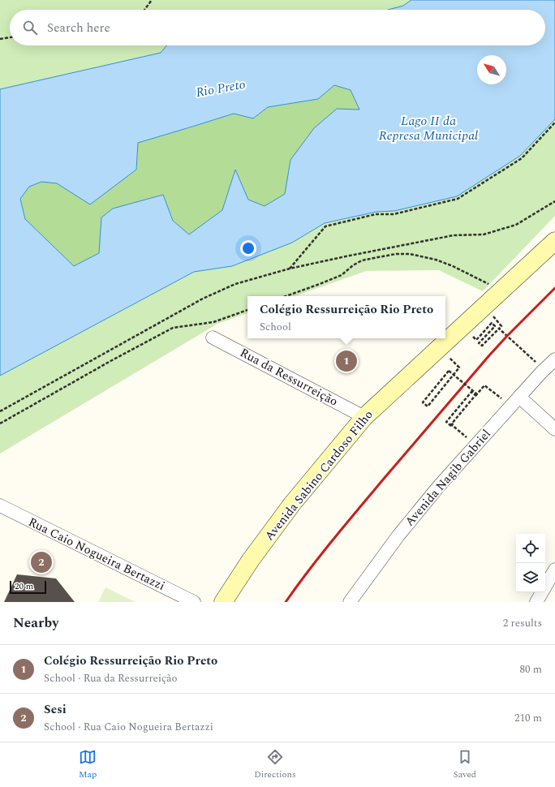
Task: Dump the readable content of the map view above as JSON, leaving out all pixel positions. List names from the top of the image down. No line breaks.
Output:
{"streets":{"main road":["Avenida Sabino Cardoso Filho"],"street":["Rua da Ressurreição","Avenida Nagib Gabriel","Rua Caio Nogueira Bertazzi"]},"crossings":[["Rua da Ressurreição","Avenida Sabino Cardoso Filho"]],"water":["Rio Preto","Lago II da Represa Municipal"],"scale_bar":"20 m","north":"top left","page":{"search":"Search here","popup":["Colégio Ressurreição Rio Preto","School"],"pins":["1","2"],"scale":"20 m","heading":["Nearby","2 results"],"list":[{"mark":"1","name":"Colégio Ressurreição Rio Preto","note":"School · Rua da Ressurreição","value":"80 m"},{"mark":"2","name":"Sesi","note":"School · Rua Caio Nogueira Bertazzi","value":"210 m"}],"nav":["Map","Directions","Saved"]}}
